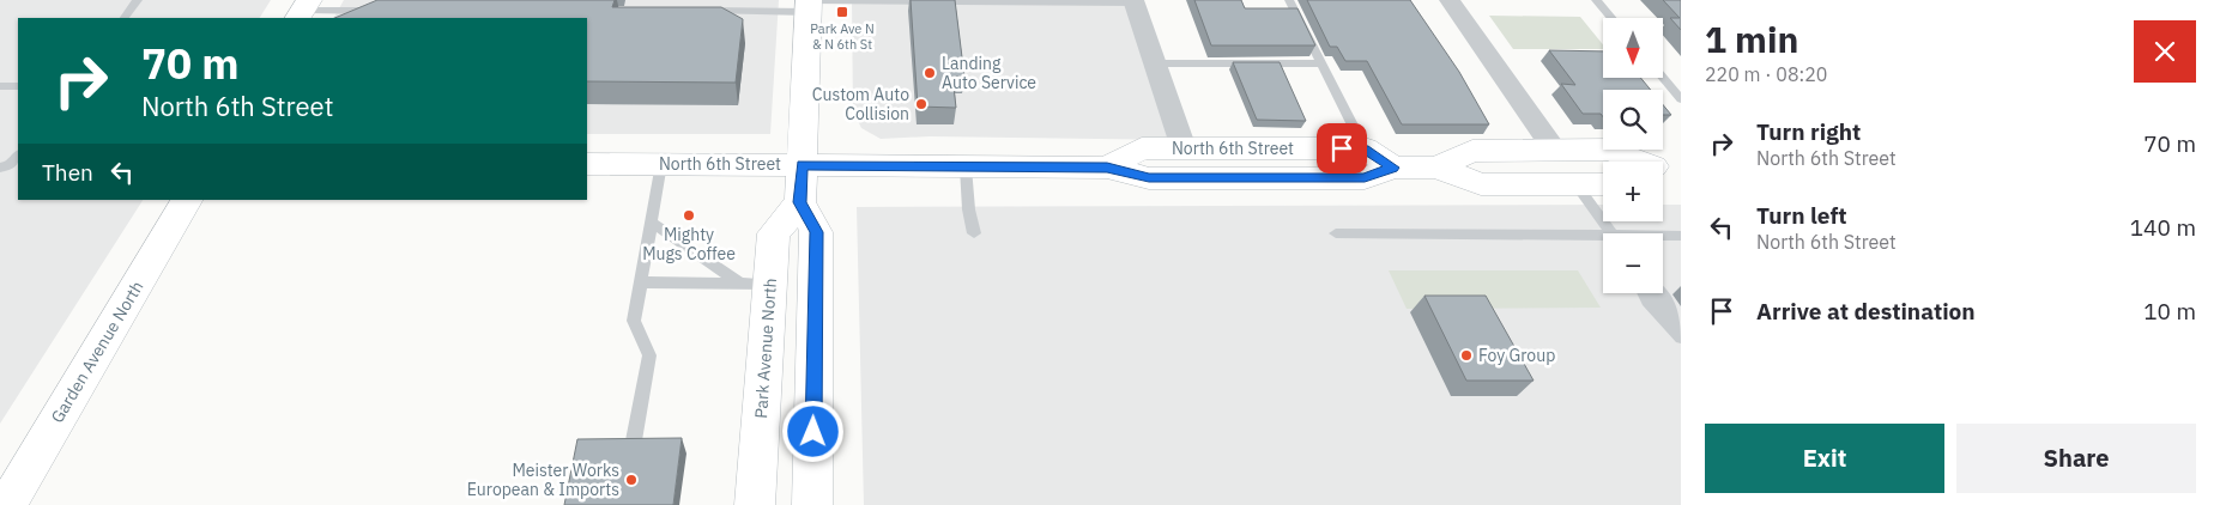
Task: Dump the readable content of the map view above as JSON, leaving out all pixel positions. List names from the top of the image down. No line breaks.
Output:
{"streets":{"street":["North 6th Street","Park Avenue North","Garden Avenue North"]},"places":{"transit":["Park Ave N & N 6th St"],"other":["Landing Auto Service","Custom Auto Collision","Mighty Mugs Coffee","Foy Group","Meister Works European & Imports"]},"north":"bottom","page":{"heading":["1 min","220 m · 08:20"],"map_buttons":["+","−"],"turn":["70 m","North 6th Street"],"list":[{"name":"Turn right","note":"North 6th Street","value":"70 m"},{"name":"Turn left","note":"North 6th Street","value":"140 m"},{"name":"Arrive at destination","value":"10 m"}],"then":"Then","buttons":["Exit","Share"]}}
